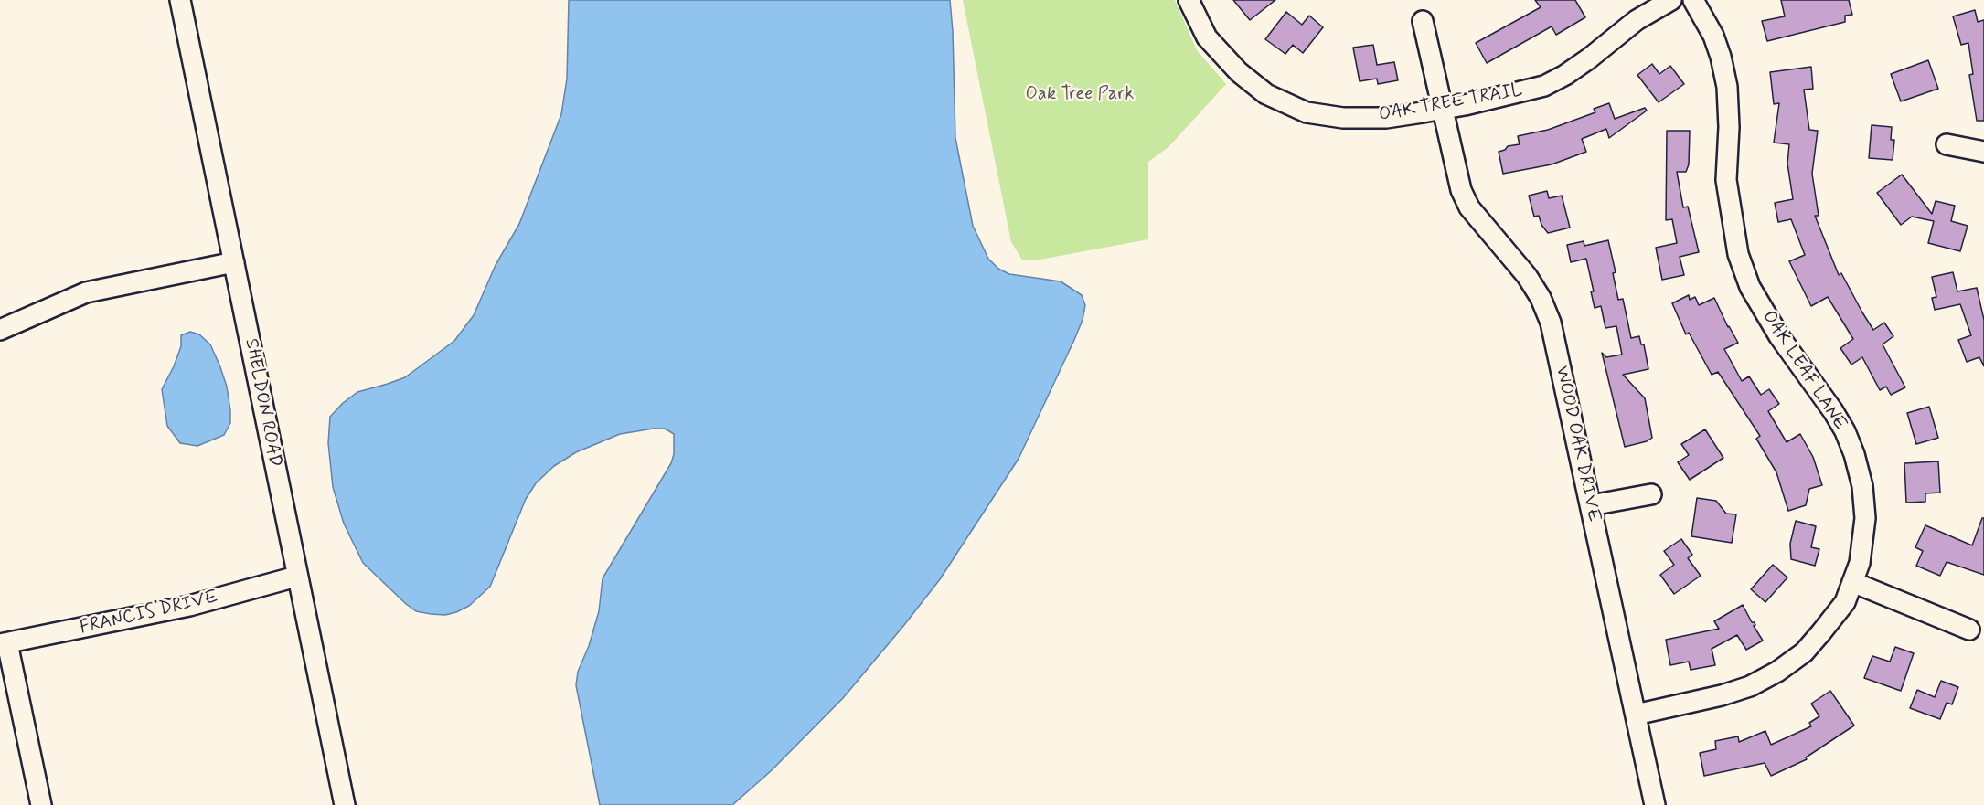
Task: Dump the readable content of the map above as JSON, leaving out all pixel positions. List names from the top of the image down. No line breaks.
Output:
{"streets":{"street":["OAK TREE TRAIL","OAK LEAF LANE","SHELDON ROAD","WOOD OAK DRIVE","FRANCIS DRIVE"]},"crossings":[["OAK TREE TRAIL","WOOD OAK DRIVE"],["OAK LEAF LANE","WOOD OAK DRIVE"],["SHELDON ROAD","FRANCIS DRIVE"]],"parks":["Oak Tree Park"]}
